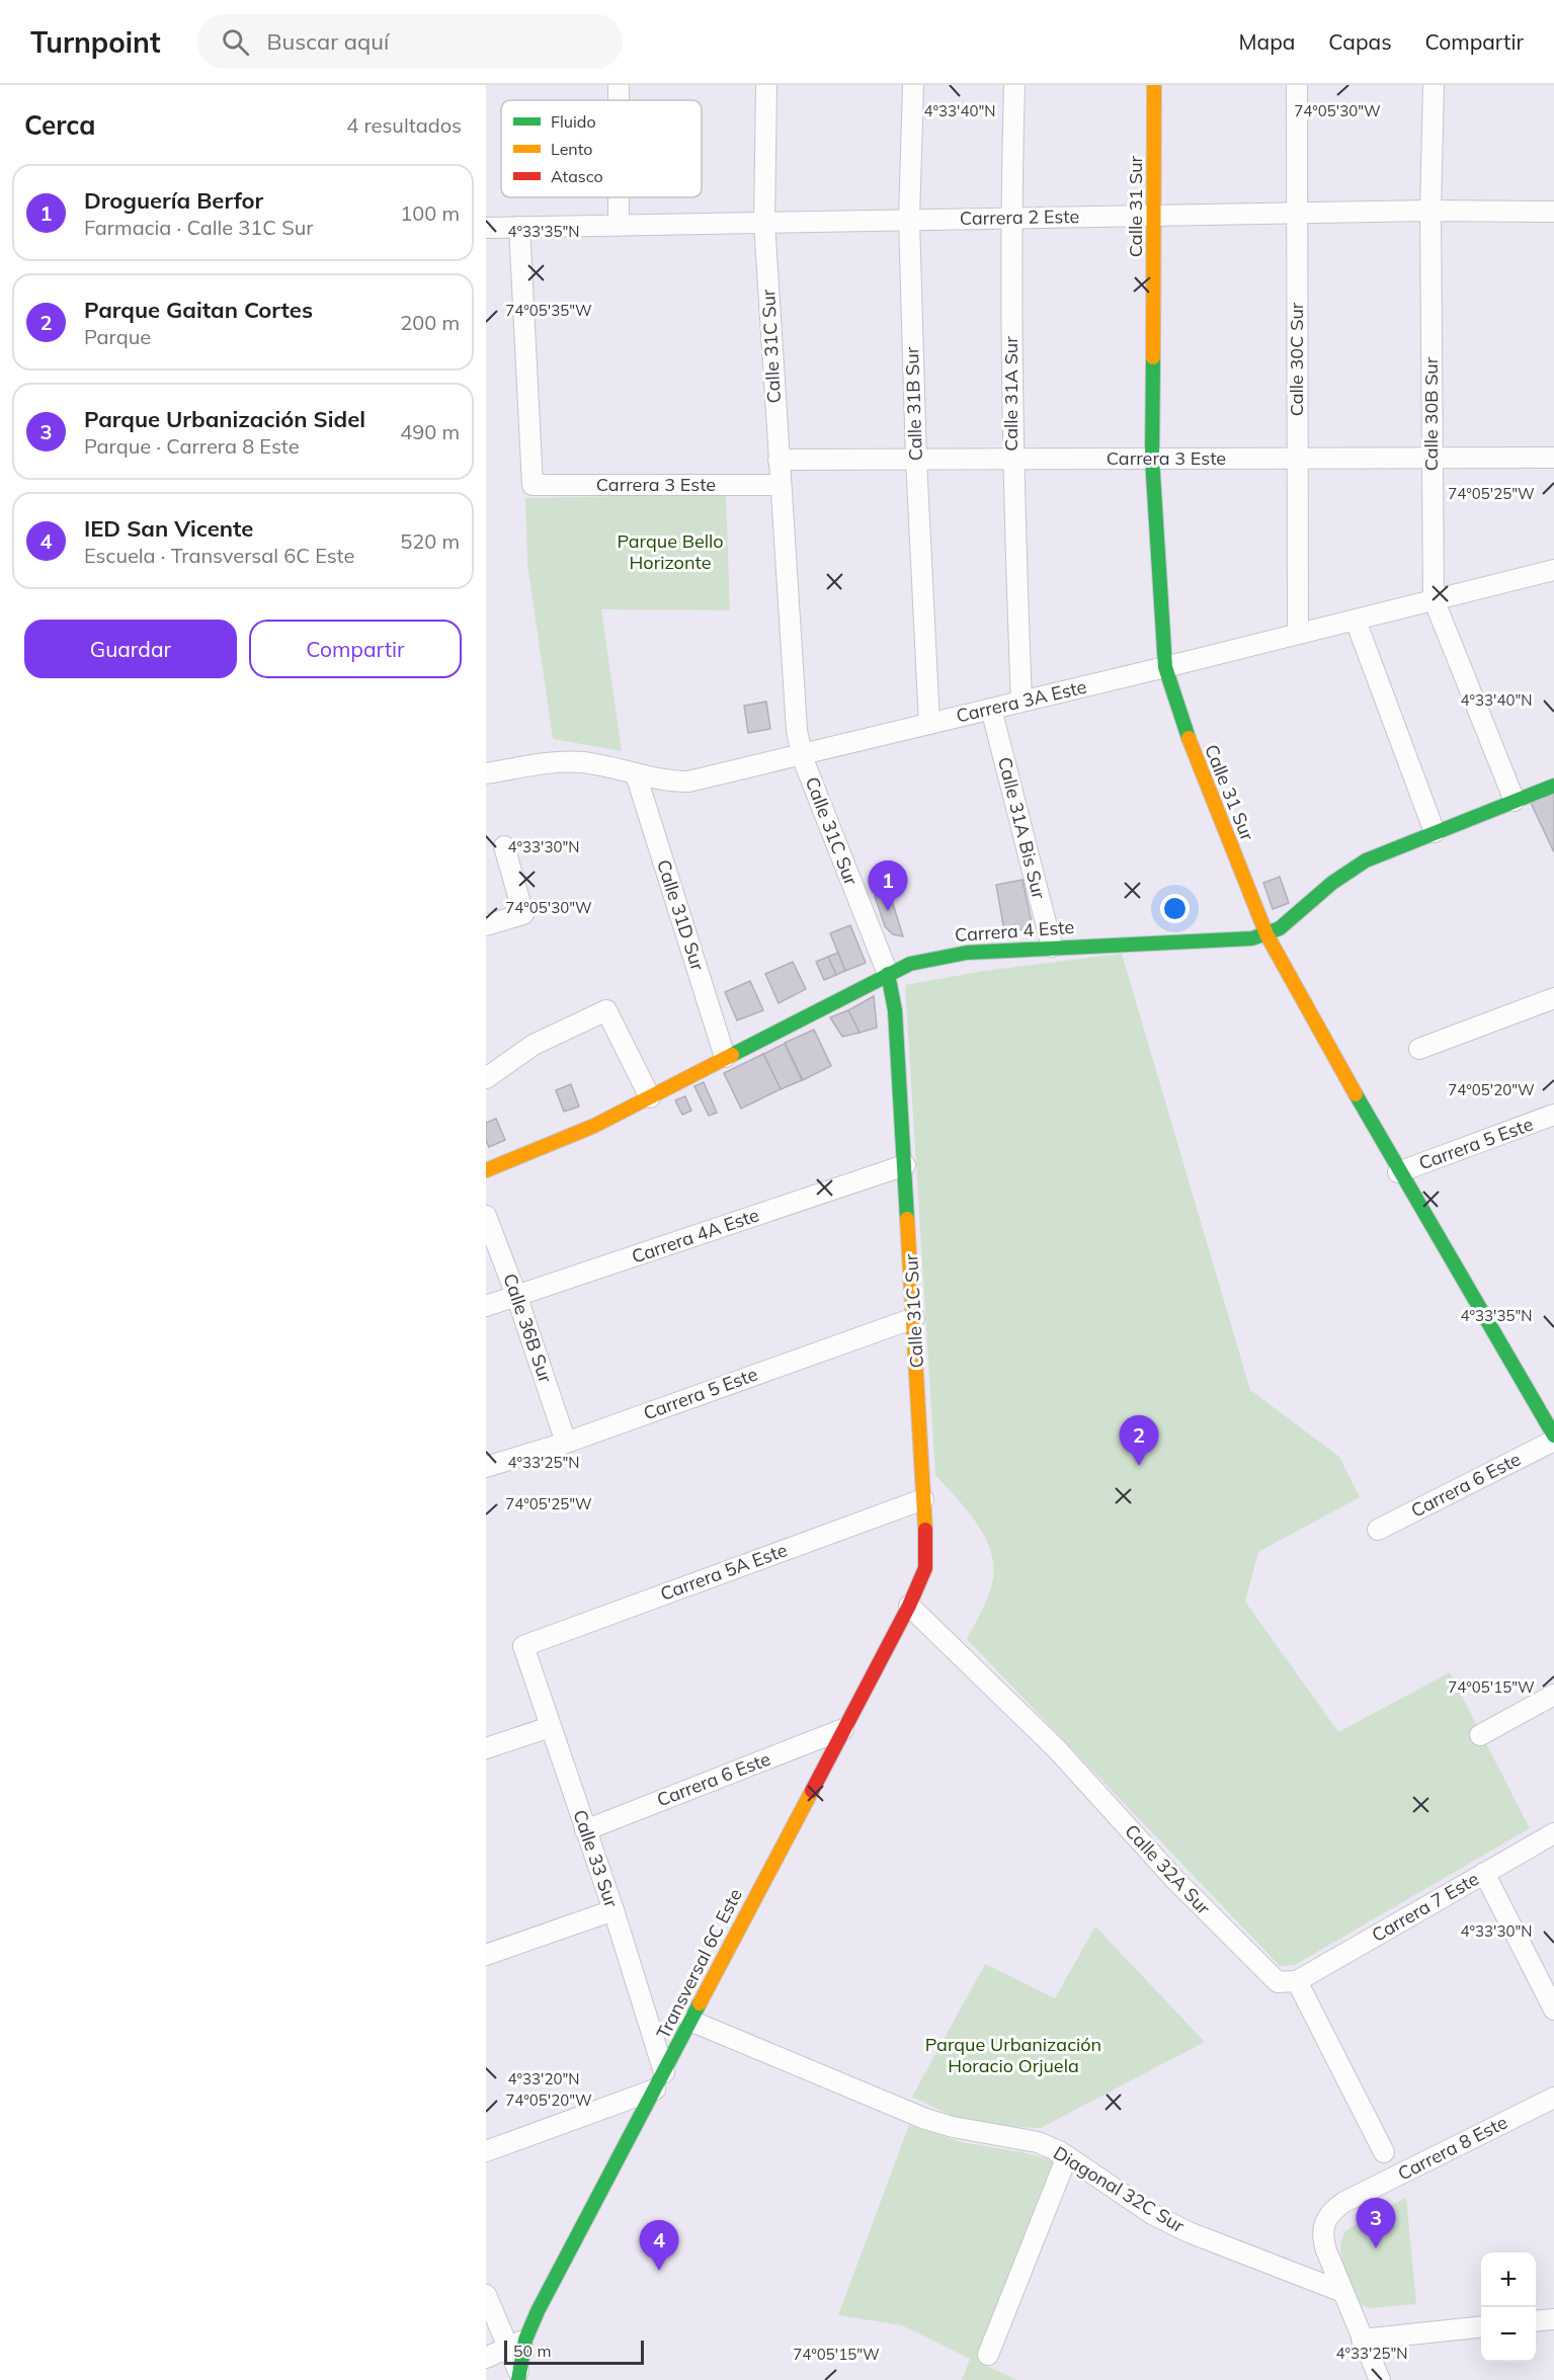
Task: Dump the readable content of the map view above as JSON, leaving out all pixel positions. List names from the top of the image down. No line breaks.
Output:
{"streets":{"street":["Calle 31 Sur","Carrera 2 Este","Calle 31C Sur","Calle 30C Sur","Calle 31A Sur","Calle 31B Sur","Calle 30B Sur","Carrera 3 Este","Carrera 3A Este","Calle 31A Bis Sur","Calle 31D Sur","Carrera 4 Este","Carrera 5 Este","Carrera 4A Este","Calle 36B Sur","Carrera 6 Este","Carrera 5A Este","Calle 33 Sur","Calle 32A Sur","Carrera 7 Este","Transversal 6C Este","Carrera 8 Este","Diagonal 32C Sur"]},"crossings":[["Calle 31 Sur","Carrera 2 Este"],["Calle 31 Sur","Carrera 3 Este"],["Calle 31 Sur","Carrera 3A Este"],["Calle 31 Sur","Carrera 4 Este"],["Calle 31 Sur","Carrera 5 Este"],["Carrera 2 Este","Calle 31C Sur"],["Carrera 2 Este","Calle 30C Sur"],["Carrera 2 Este","Calle 31A Sur"],["Carrera 2 Este","Calle 31B Sur"],["Carrera 2 Este","Calle 30B Sur"],["Carrera 2 Este","Carrera 3 Este"],["Calle 31C Sur","Carrera 3 Este"],["Calle 31C Sur","Carrera 3A Este"],["Calle 31C Sur","Carrera 4 Este"],["Calle 31C Sur","Carrera 5 Este"],["Calle 31C Sur","Carrera 4A Este"],["Calle 31C Sur","Carrera 5A Este"],["Calle 31C Sur","Calle 32A Sur"],["Calle 31C Sur","Transversal 6C Este"],["Calle 30C Sur","Carrera 3 Este"],["Calle 30C Sur","Carrera 3A Este"],["Calle 31A Sur","Carrera 3 Este"],["Calle 31A Sur","Carrera 3A Este"],["Calle 31B Sur","Carrera 3 Este"],["Calle 31B Sur","Carrera 3A Este"],["Calle 30B Sur","Carrera 3 Este"],["Calle 30B Sur","Carrera 3A Este"],["Calle 30B Sur","Carrera 4 Este"],["Carrera 3A Este","Calle 31A Bis Sur"],["Carrera 3A Este","Calle 31D Sur"],["Calle 31A Bis Sur","Carrera 4 Este"],["Calle 31D Sur","Carrera 4 Este"],["Carrera 5 Este","Calle 36B Sur"],["Carrera 4A Este","Calle 36B Sur"],["Carrera 6 Este","Calle 33 Sur"],["Carrera 6 Este","Transversal 6C Este"],["Carrera 5A Este","Calle 33 Sur"],["Calle 33 Sur","Transversal 6C Este"],["Calle 32A Sur","Carrera 7 Este"],["Calle 32A Sur","Transversal 6C Este"],["Transversal 6C Este","Diagonal 32C Sur"],["Carrera 8 Este","Diagonal 32C Sur"]],"parks":["Parque Bello Horizonte","Parque Urbanización Horacio Orjuela"],"legend":["Fluido","Lento","Atasco"],"scale_bar":"50 m","page":{"header":"Turnpoint","search":"Buscar aquí","nav":["Mapa","Capas","Compartir"],"heading":["Cerca","4 resultados"],"list":[{"mark":"1","name":"Droguería Berfor","note":"Farmacia · Calle 31C Sur","value":"100 m"},{"mark":"2","name":"Parque Gaitan Cortes","note":"Parque","value":"200 m"},{"mark":"3","name":"Parque Urbanización Sidel","note":"Parque · Carrera 8 Este","value":"490 m"},{"mark":"4","name":"IED San Vicente","note":"Escuela · Transversal 6C Este","value":"520 m"}],"buttons":["Guardar","Compartir"],"pins":["1","2","3","4"],"map_buttons":["+","−"],"scale":"50 m"},"coordinates":["74°05'30\"W","4°33'40\"N","4°33'35\"N","74°05'35\"W","74°05'25\"W","4°33'30\"N","74°05'20\"W","4°33'25\"N","74°05'15\"W","4°33'20\"N"]}
